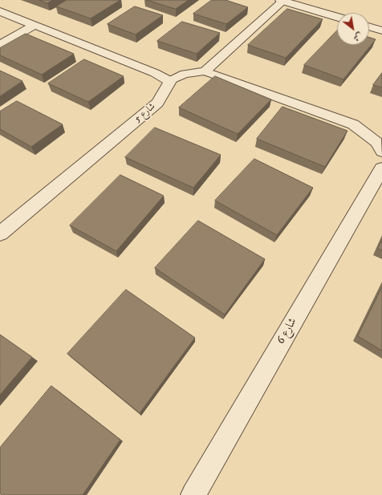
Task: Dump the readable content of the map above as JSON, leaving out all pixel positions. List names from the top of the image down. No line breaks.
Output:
{"streets":{"street":["شارع 5","شارع 6"]},"north":"bottom right"}
